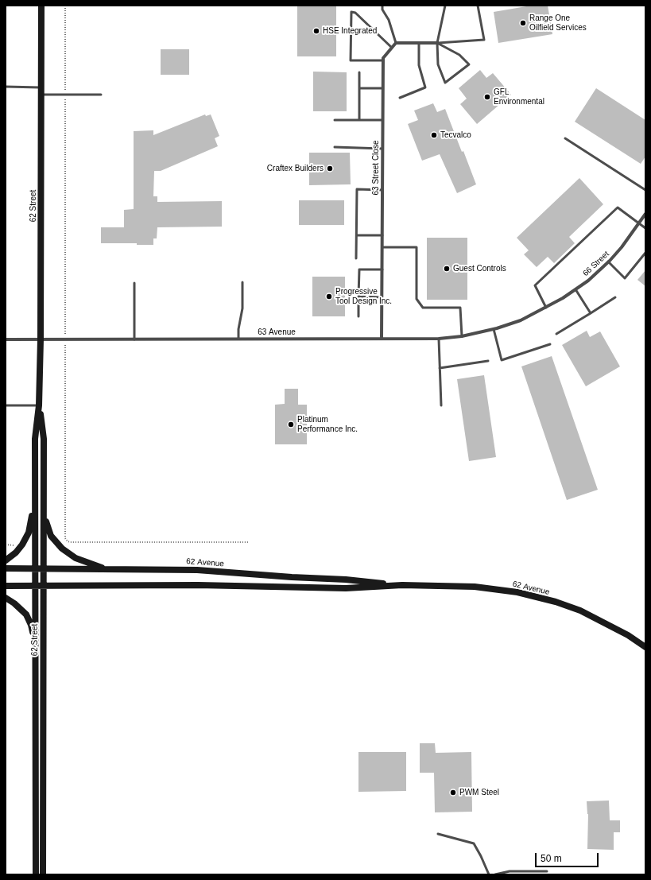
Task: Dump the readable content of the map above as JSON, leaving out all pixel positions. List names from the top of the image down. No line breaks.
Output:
{"streets":{"main road":["62 Street","62 Avenue"],"street":["63 Street Close","66 Street","63 Avenue"]},"crossings":[["63 Street Close","63 Avenue"],["62 Street","63 Avenue"],["62 Street","62 Avenue"],["66 Street","63 Avenue"]],"places":["Range One Oilfield Services","HSE Integrated","GFL Environmental","Tecvalco","Craftex Builders","Guest Controls","Progressive Tool Design Inc.","Platinum Performance Inc.","PWM Steel"],"scale_bar":"50 m"}
